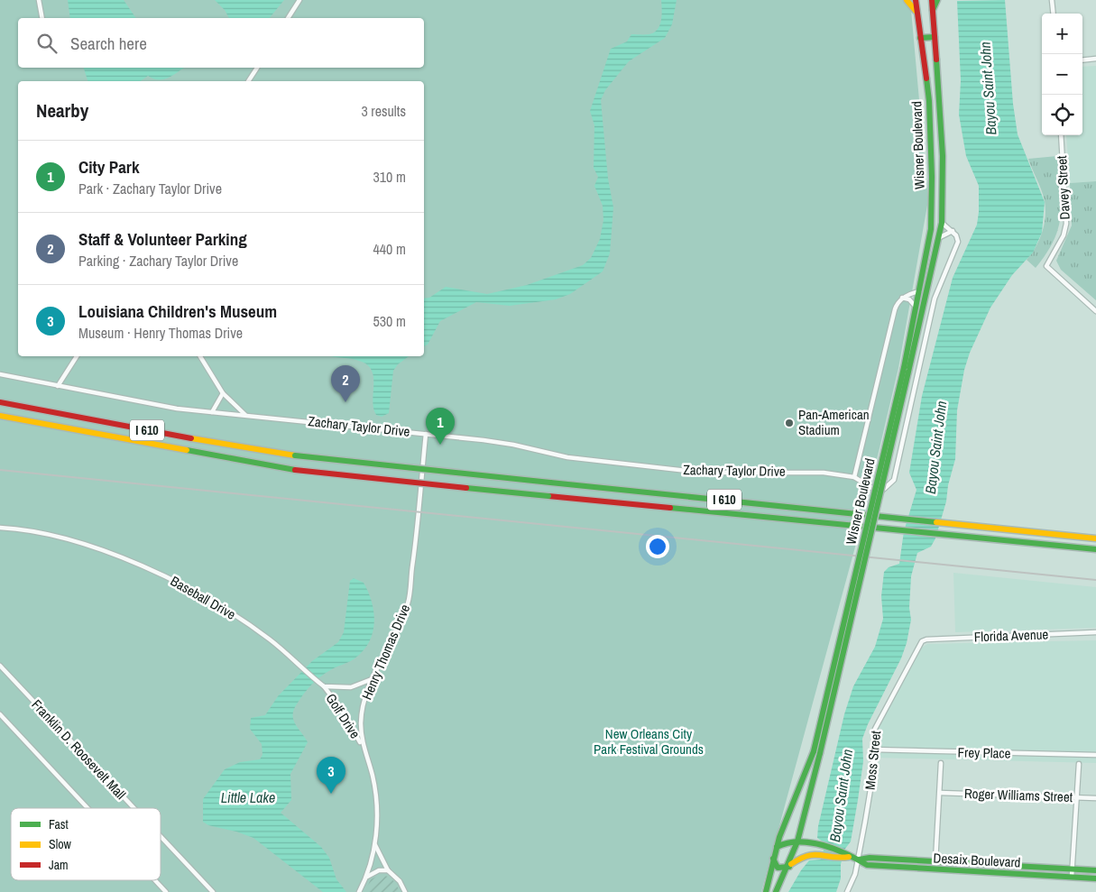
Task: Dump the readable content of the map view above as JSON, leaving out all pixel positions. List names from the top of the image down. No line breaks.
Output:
{"streets":{"main road":["Wisner Boulevard","I 610","Desaix Boulevard"],"street":["Davey Street","Zachary Taylor Drive","Baseball Drive","Florida Avenue","Henry Thomas Drive","Golf Drive","Franklin D. Roosevelt Mall","Frey Place","Moss Street","Roger Williams Street"]},"crossings":[["Wisner Boulevard","Desaix Boulevard"],["Zachary Taylor Drive","Henry Thomas Drive"],["Baseball Drive","Golf Drive"],["Florida Avenue","Moss Street"],["Henry Thomas Drive","Golf Drive"],["Frey Place","Moss Street"],["Moss Street","Desaix Boulevard"]],"water":["Bayou Saint John","Little Lake"],"parks":["New Orleans City Park Festival Grounds"],"places":["Pan-American Stadium"],"legend":["Fast","Slow","Jam"],"page":{"map_buttons":["+","−"],"search":"Search here","heading":["Nearby","3 results"],"list":[{"mark":"1","name":"City Park","note":"Park · Zachary Taylor Drive","value":"310 m"},{"mark":"2","name":"Staff & Volunteer Parking","note":"Parking · Zachary Taylor Drive","value":"440 m"},{"mark":"3","name":"Louisiana Children's Museum","note":"Museum · Henry Thomas Drive","value":"530 m"}],"pins":["2","1","3"]}}
